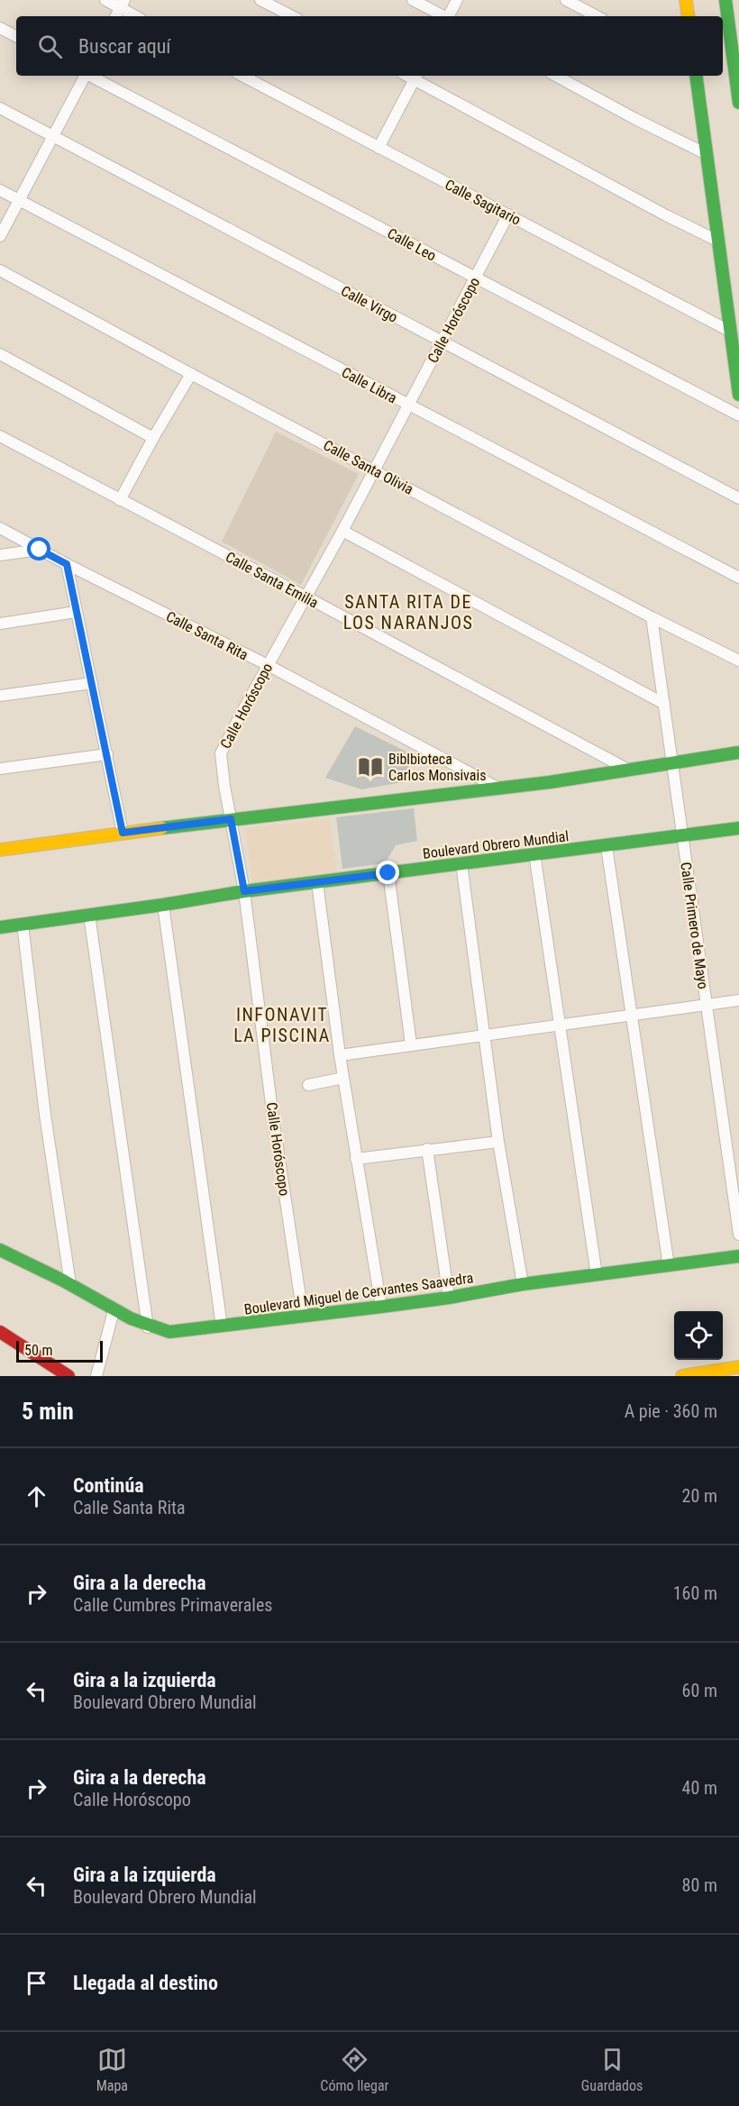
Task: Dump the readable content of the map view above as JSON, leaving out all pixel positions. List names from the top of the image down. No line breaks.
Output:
{"streets":{"street":["Calle Sagitario","Calle Leo","Calle Virgo","Calle Horóscopo","Calle Libra","Calle Santa Olivia","Calle Santa Emilia","Calle Santa Rita","Boulevard Obrero Mundial","Calle Primero de Mayo","Boulevard Miguel de Cervantes Saavedra"]},"crossings":[["Calle Sagitario","Calle Horóscopo"],["Calle Leo","Calle Horóscopo"],["Calle Virgo","Calle Horóscopo"],["Calle Horóscopo","Calle Libra"],["Calle Horóscopo","Calle Santa Olivia"],["Calle Horóscopo","Calle Santa Emilia"],["Calle Horóscopo","Calle Santa Rita"],["Calle Horóscopo","Boulevard Obrero Mundial"],["Calle Horóscopo","Boulevard Miguel de Cervantes Saavedra"],["Calle Santa Olivia","Calle Primero de Mayo"],["Boulevard Obrero Mundial","Calle Primero de Mayo"]],"districts":["SANTA RITA DE LOS NARANJOS","INFONAVIT LA PISCINA"],"places":{"library":["Biblbioteca Carlos Monsivais"]},"scale_bar":"50 m","page":{"search":"Buscar aquí","scale":"50 m","heading":["5 min","A pie · 360 m"],"list":[["Continúa","Calle Santa Rita","20 m"],["Gira a la derecha","Calle Cumbres Primaverales","160 m"],["Gira a la izquierda","Boulevard Obrero Mundial","60 m"],["Gira a la derecha","Calle Horóscopo","40 m"],["Gira a la izquierda","Boulevard Obrero Mundial","80 m"],"Llegada al destino"],"nav":["Mapa","Cómo llegar","Guardados"]}}
